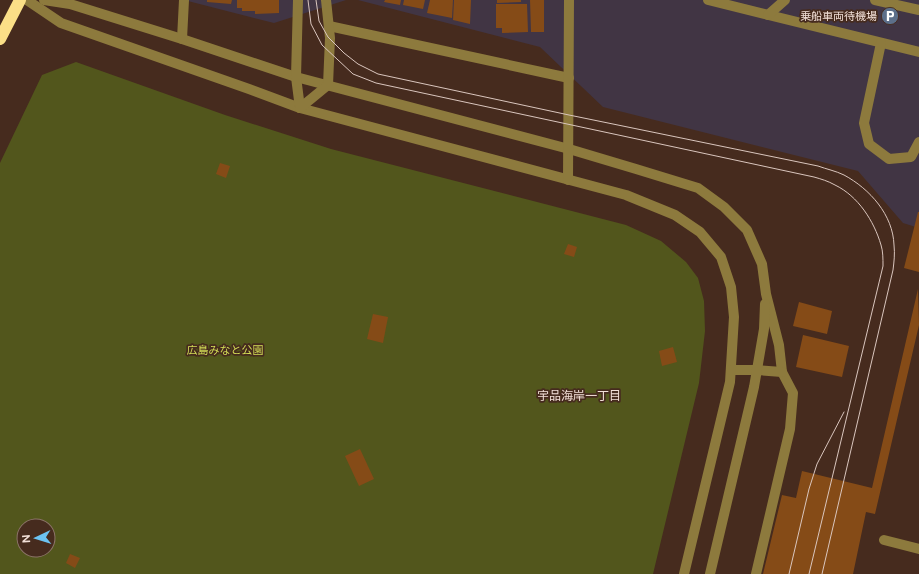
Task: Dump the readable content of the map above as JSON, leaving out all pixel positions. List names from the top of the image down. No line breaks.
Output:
{"districts":["宇品海岸一丁目"],"parks":["広島みなと公園"],"places":{"parking":["乗船車両待機場"]},"north":"left"}
